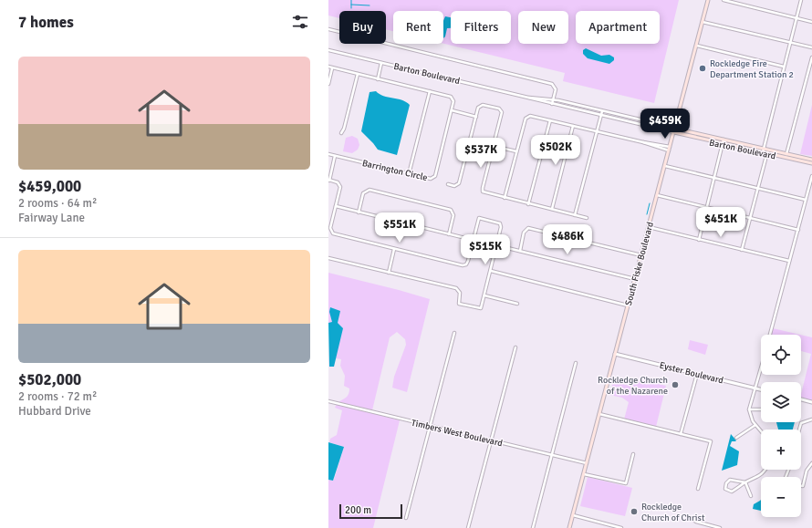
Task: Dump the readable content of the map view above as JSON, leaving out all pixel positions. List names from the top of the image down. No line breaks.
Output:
{"streets":{"main road":["Barton Boulevard","South Fiske Boulevard"],"street":["Barrington Circle","Eyster Boulevard","Timbers West Boulevard"]},"crossings":[["Barton Boulevard","South Fiske Boulevard"],["South Fiske Boulevard","Eyster Boulevard"],["South Fiske Boulevard","Timbers West Boulevard"]],"places":["Rockledge Fire Department Station 2","Rockledge Church of the Nazarene","Rockledge Church of Christ"],"scale_bar":"200 m","page":{"heading":"7 homes","chip":["Buy","Rent","Filters","New","Apartment"],"list":[{"name":"$459,000","note":"2 rooms · 64 m² · Fairway Lane"},{"name":"$502,000","note":"2 rooms · 72 m² · Hubbard Drive"}],"price":["$459K","$502K","$537K","$451K","$551K","$486K","$515K"],"map_buttons":["+","−"],"scale":"200 m"}}
